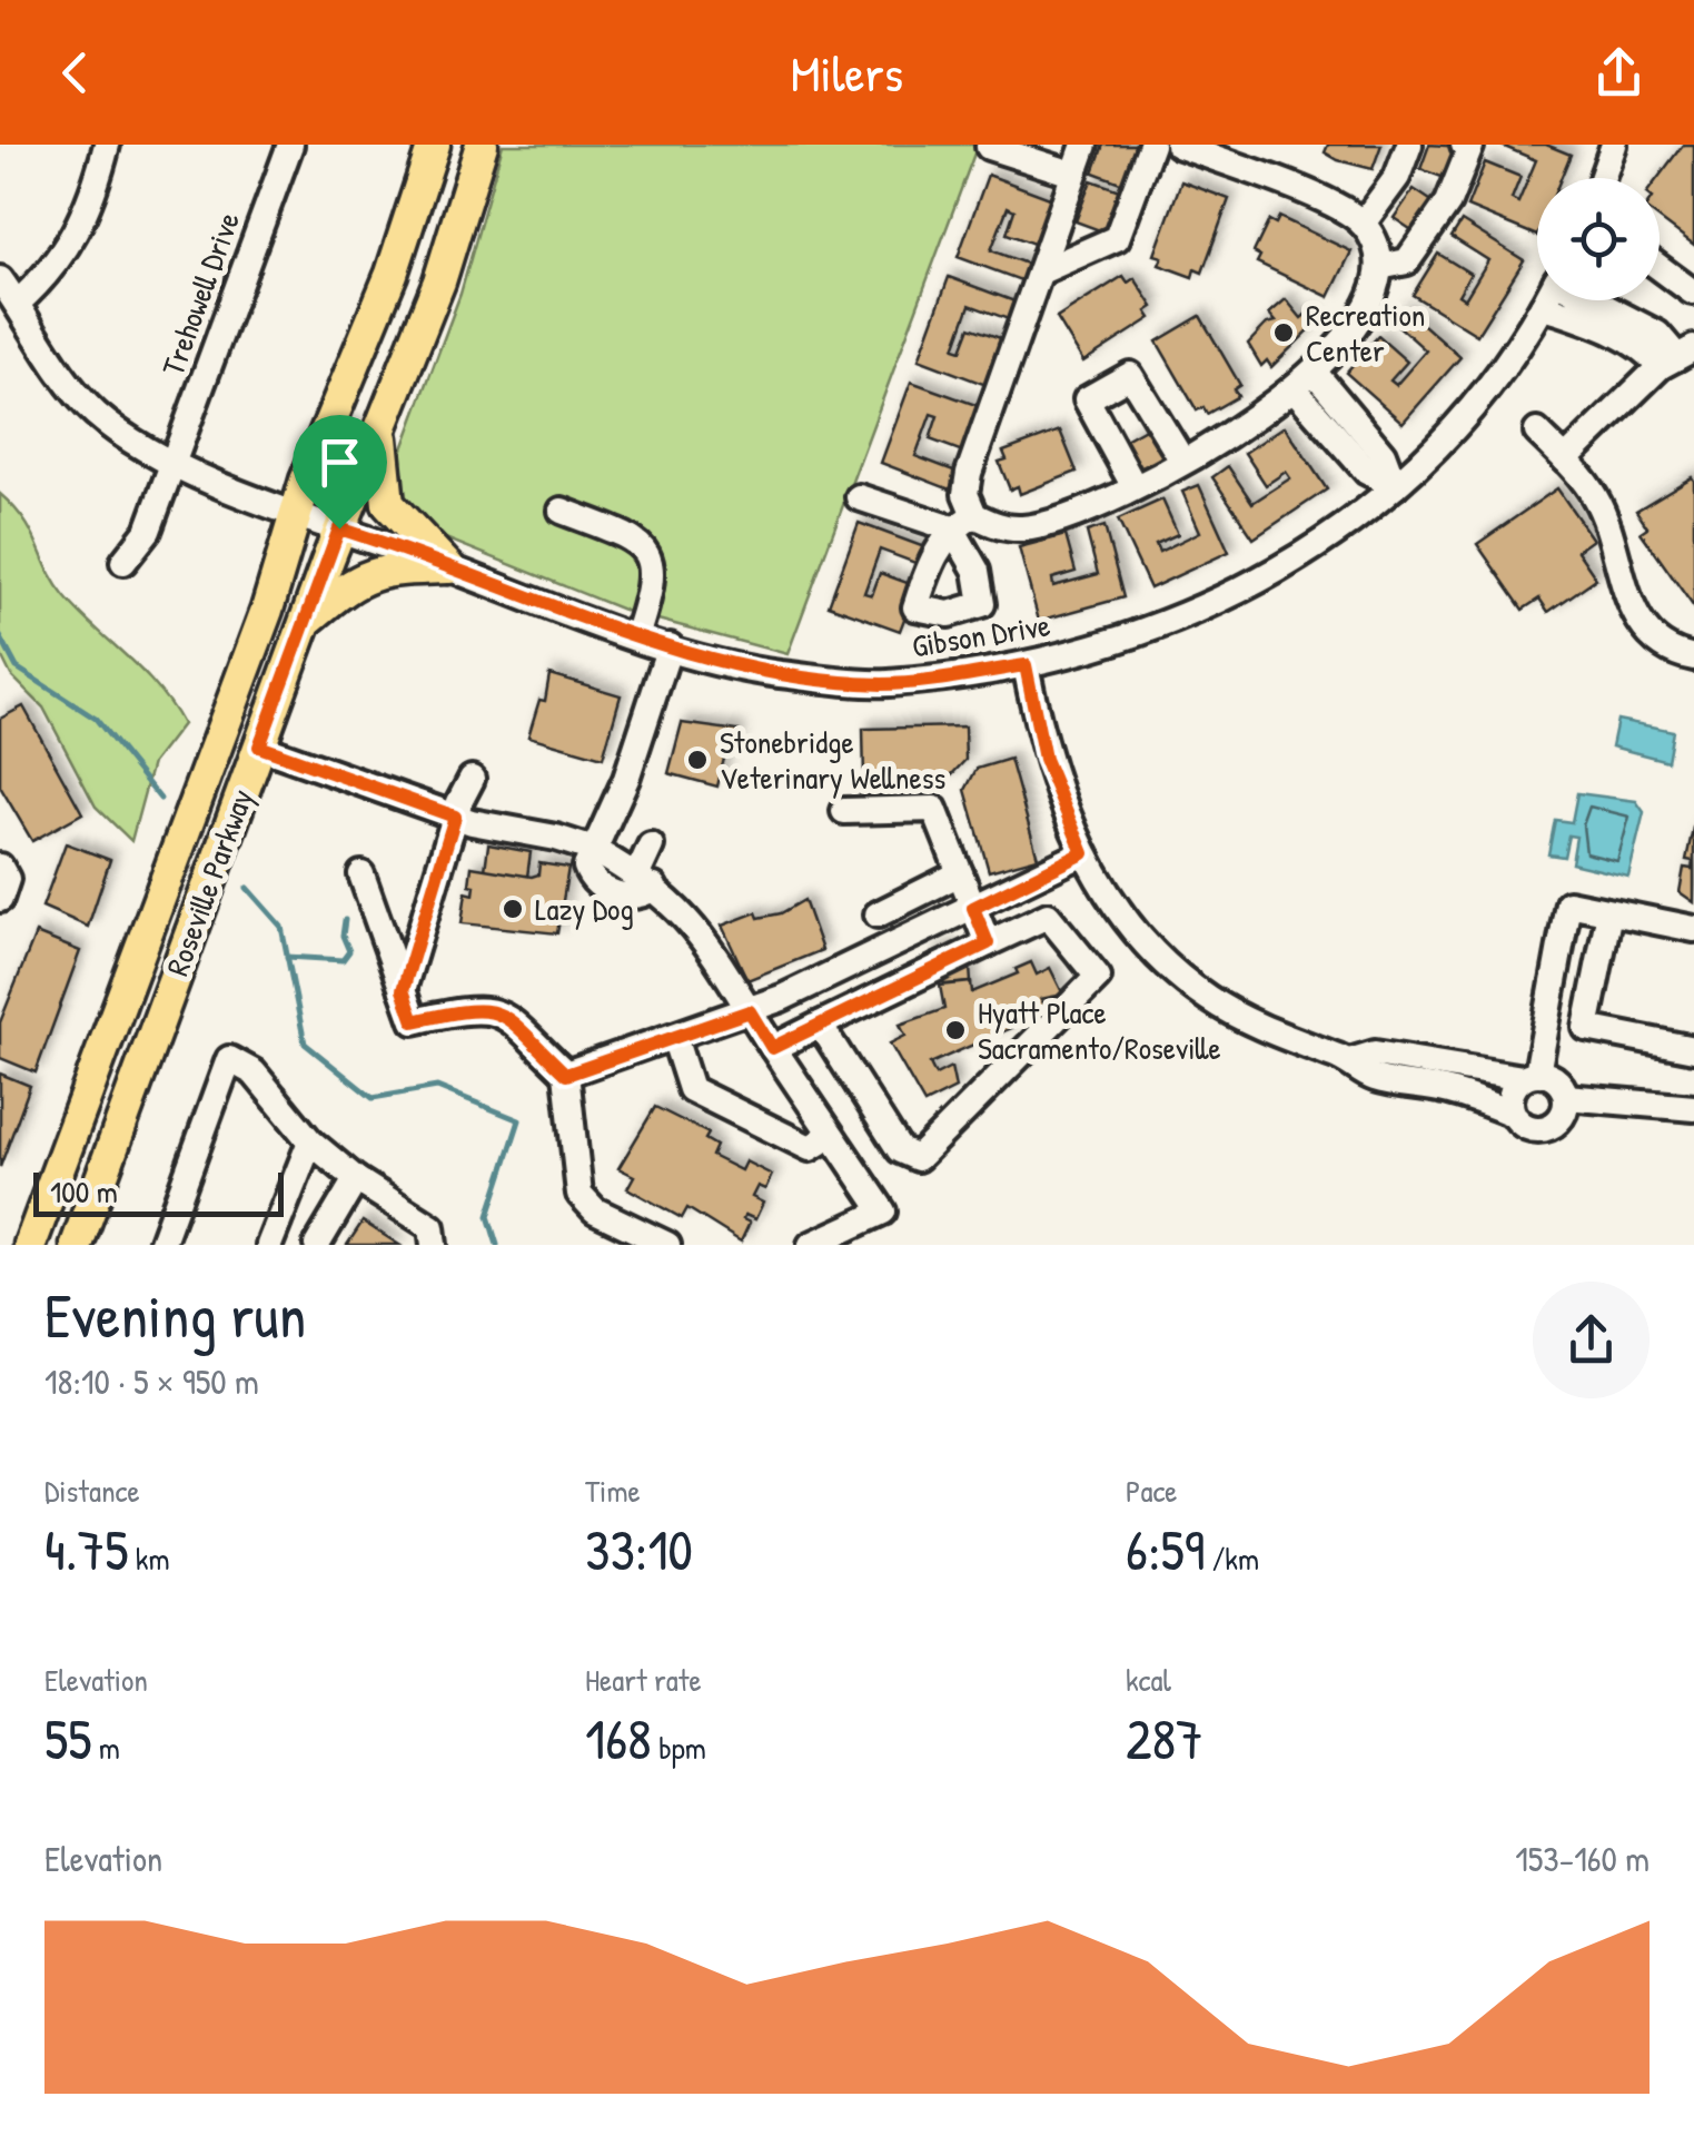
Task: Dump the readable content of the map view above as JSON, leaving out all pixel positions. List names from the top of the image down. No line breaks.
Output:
{"streets":{"main road":["Roseville Parkway"],"street":["Trehowell Drive","Gibson Drive"]},"crossings":[["Trehowell Drive","Gibson Drive"],["Gibson Drive","Roseville Parkway"]],"places":["Recreation Center","Stonebridge Veterinary Wellness","Lazy Dog","Hyatt Place Sacramento/Roseville"],"scale_bar":"100 m","page":{"header":"Milers","scale":"100 m","heading":["Evening run","18:10 · 5 × 950 m"],"stats":[["Distance","4.75 km"],["Time","33:10"],["Pace","6:59 /km"],["Elevation","55 m"],["Heart rate","168 bpm"],["kcal","287"]],"chart":["Elevation","153–160 m"]}}
